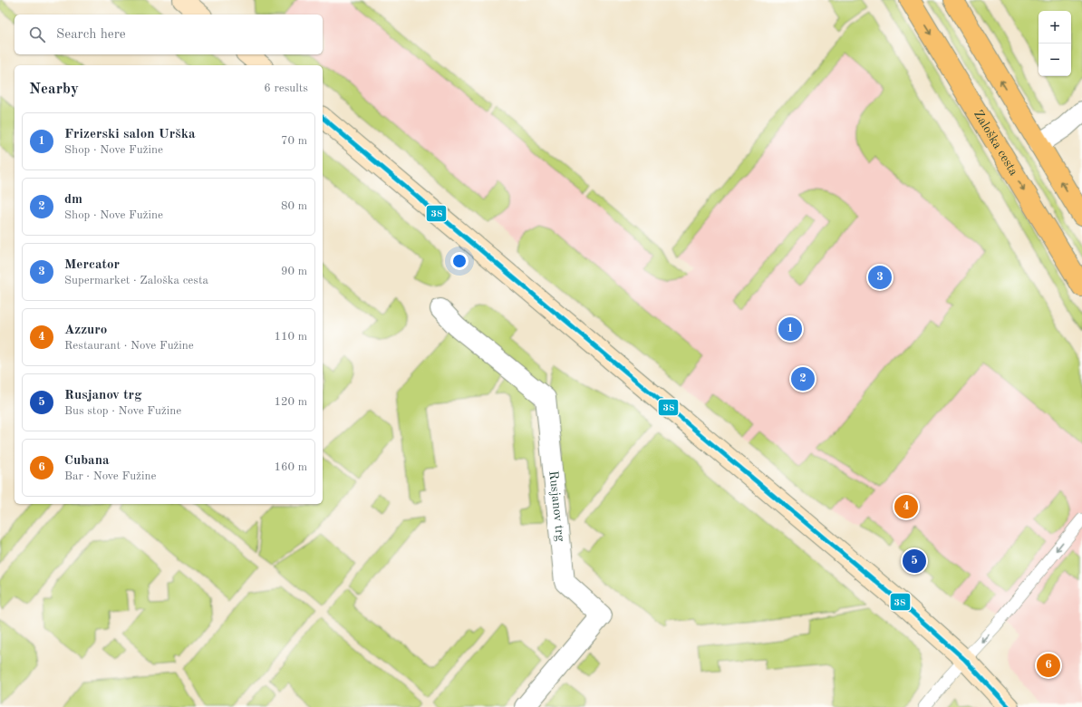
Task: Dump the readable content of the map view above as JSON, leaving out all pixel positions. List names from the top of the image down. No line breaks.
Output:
{"streets":{"main road":["Zaloška cesta"],"street":["Rusjanov trg"]},"lines":["transit line 38"],"page":{"map_buttons":["+","−"],"search":"Search here","heading":["Nearby","6 results"],"list":[{"mark":"1","name":"Frizerski salon Urška","note":"Shop · Nove Fužine","value":"70 m"},{"mark":"2","name":"dm","note":"Shop · Nove Fužine","value":"80 m"},{"mark":"3","name":"Mercator","note":"Supermarket · Zaloška cesta","value":"90 m"},{"mark":"4","name":"Azzuro","note":"Restaurant · Nove Fužine","value":"110 m"},{"mark":"5","name":"Rusjanov trg","note":"Bus stop · Nove Fužine","value":"120 m"},{"mark":"6","name":"Cubana","note":"Bar · Nove Fužine","value":"160 m"}],"pins":["3","1","2","4","5","6"]}}
